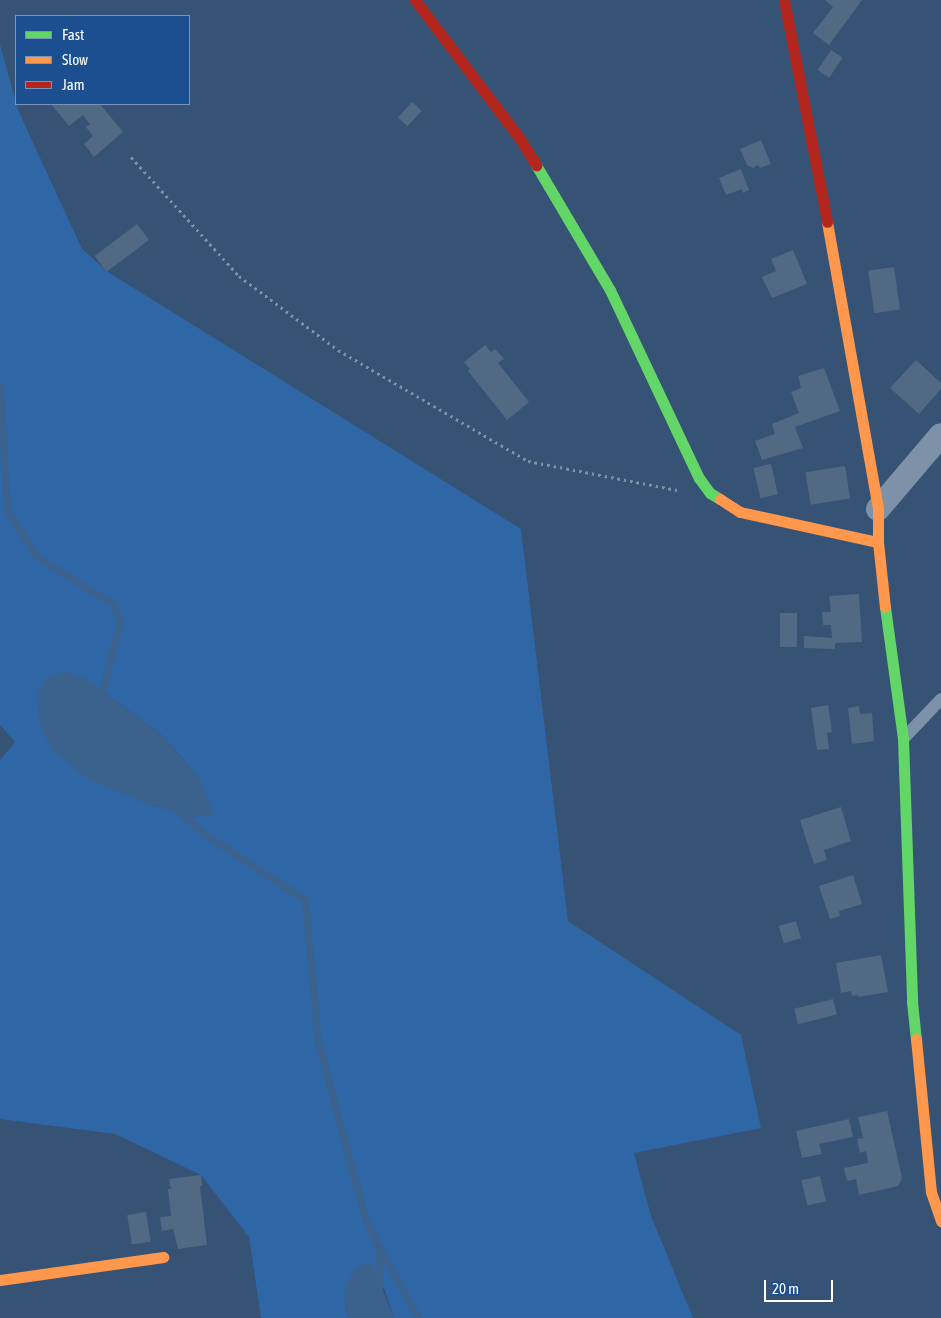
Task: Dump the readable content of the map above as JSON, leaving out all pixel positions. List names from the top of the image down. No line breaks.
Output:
{"legend":["Fast","Slow","Jam"],"scale_bar":"20 m"}
